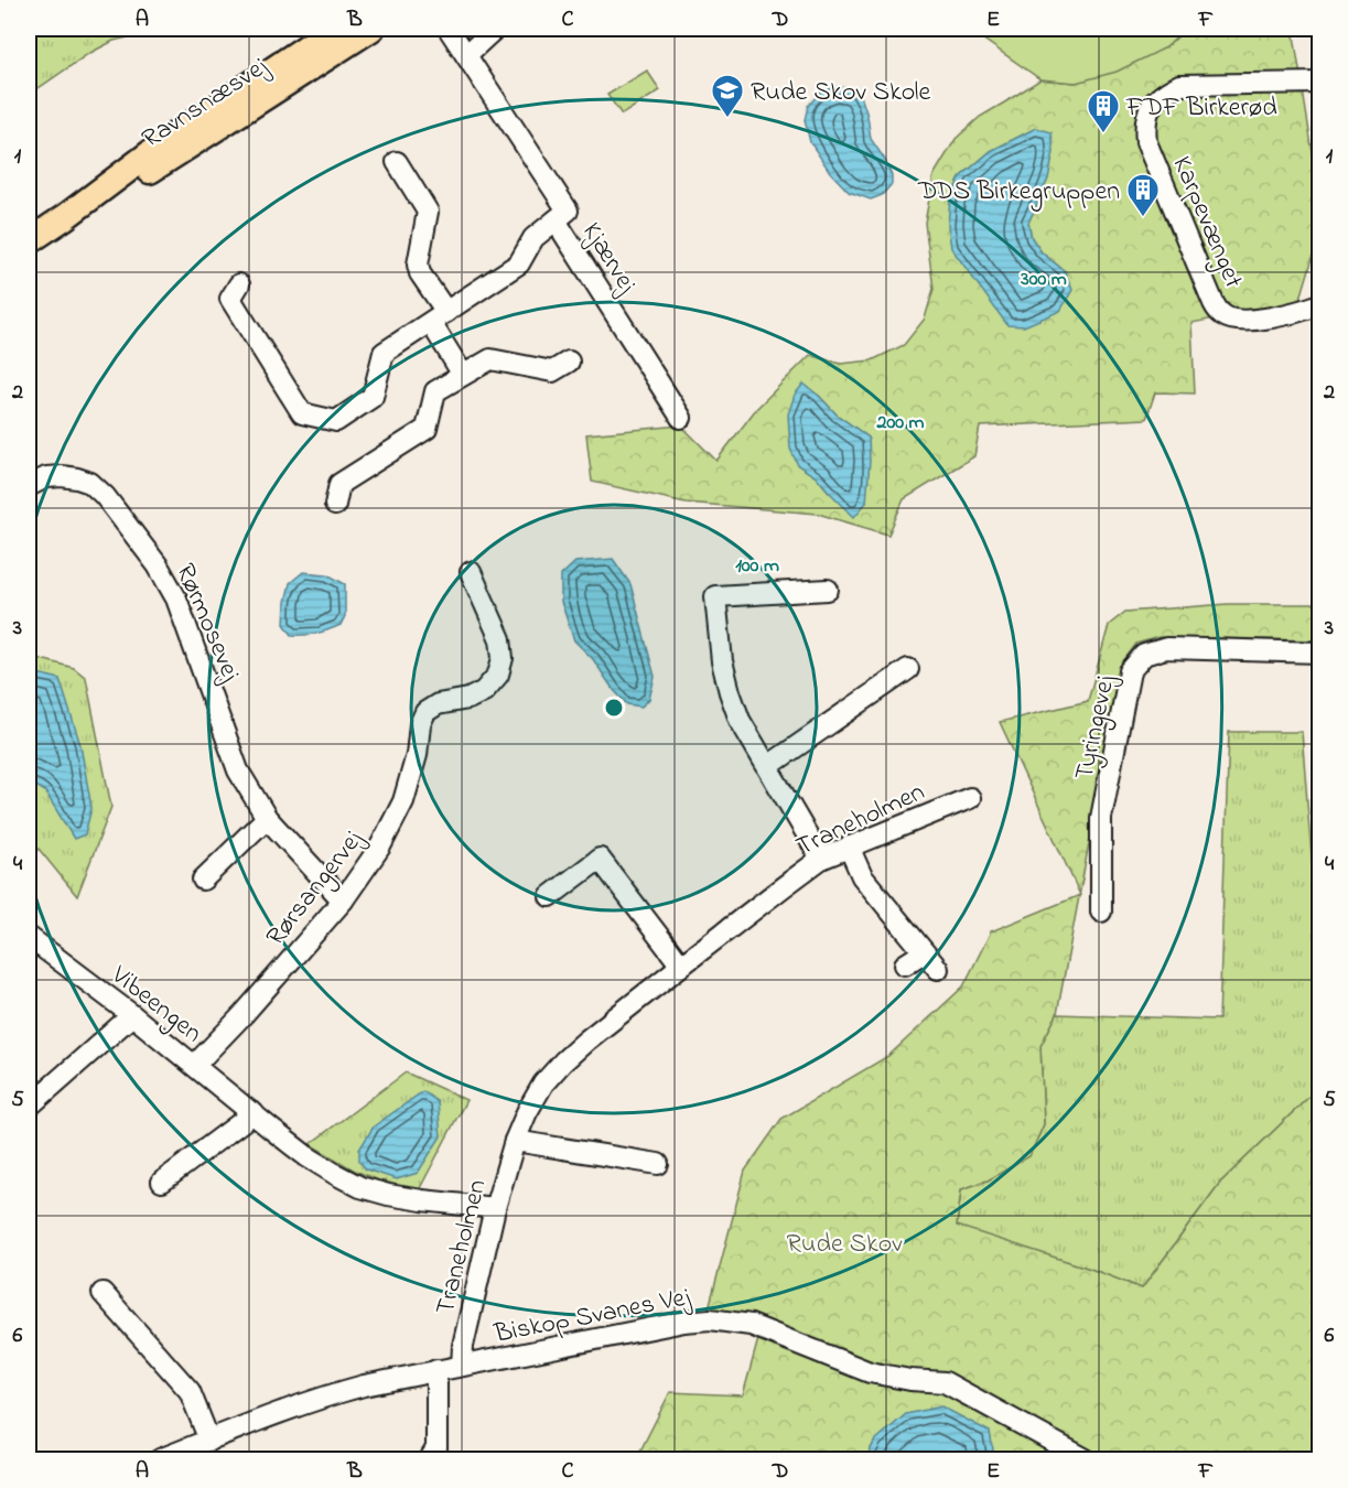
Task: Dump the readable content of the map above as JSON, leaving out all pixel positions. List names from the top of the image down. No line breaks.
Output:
{"streets":{"main road":["Ravnsnæsvej"],"street":["Karpevænget","Kjærvej","Rørmosevej","Tyringevej","Traneholmen","Rørsangervej","Vibeengen","Biskop Svanes Vej"]},"crossings":[["Rørmosevej","Rørsangervej"],["Traneholmen","Vibeengen"],["Traneholmen","Biskop Svanes Vej"],["Rørsangervej","Vibeengen"]],"parks":["Rude Skov"],"places":{"school or university":["Rude Skov Skole"],"building":["FDF Birkerød","DDS Birkegruppen"]},"grid":{"columns":["A","B","C","D","E","F"],"rows":["1","2","3","4","5","6"]},"rings":["300 m","200 m","100 m"]}
